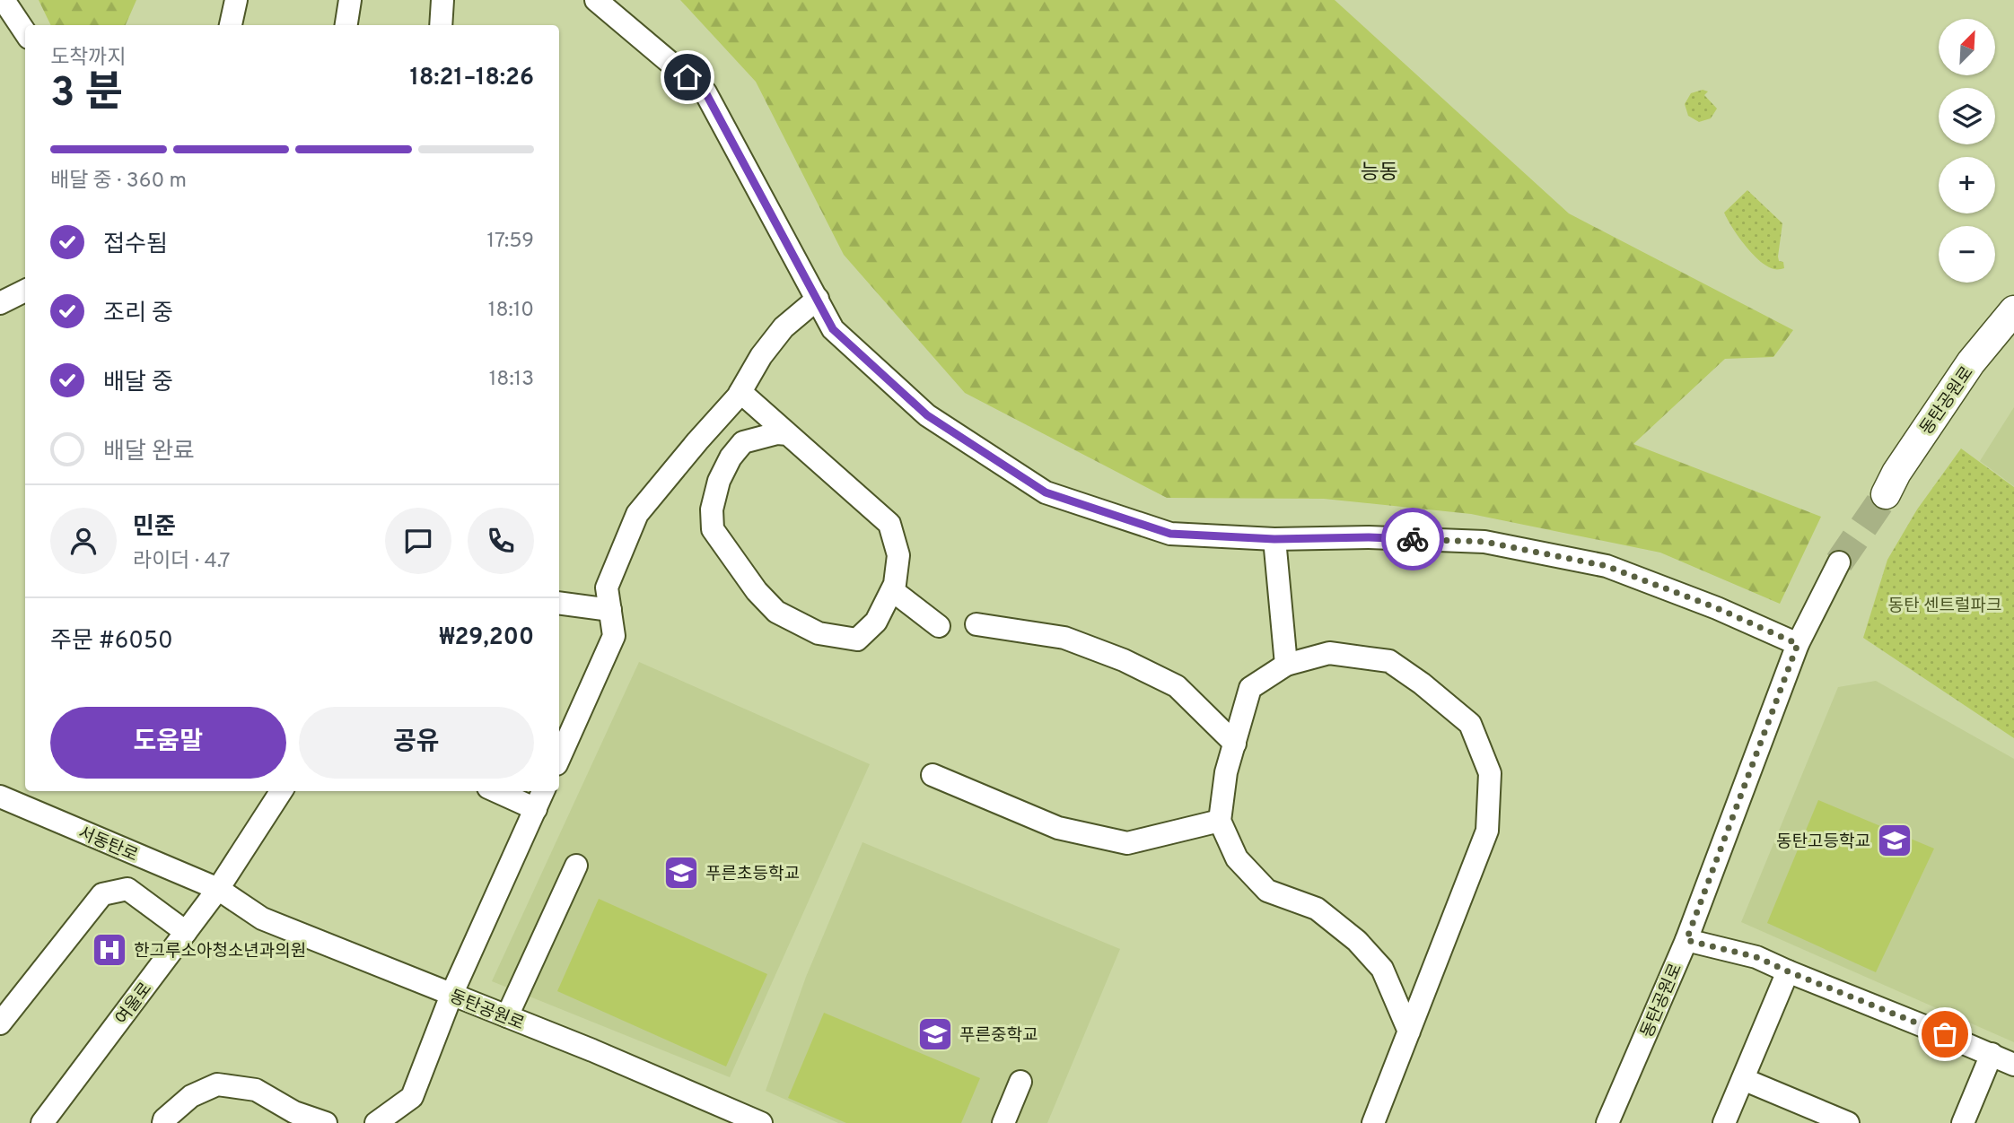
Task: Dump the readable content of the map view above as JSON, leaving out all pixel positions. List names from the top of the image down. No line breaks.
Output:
{"streets":{"main road":["동탄공원로"],"street":["서동탄로","여울로"]},"crossings":[["동탄공원로","서동탄로"],["동탄공원로","여울로"],["서동탄로","여울로"]],"districts":["능동"],"parks":["동탄 센트럴파크"],"places":{"school or university":["동탄고등학교","푸른초등학교","푸른중학교"],"hospital":["한그루소아청소년과의원"]},"north":"top right","page":{"map_buttons":["+","−"],"heading":["3 분","도착까지","18:21–18:26"],"panel":["민준","라이더 · 4.7","주문 #6050","₩29,200"],"bar":"배달 중 · 360 m","list":[["접수됨","17:59"],["조리 중","18:10"],["배달 중","18:13"],"배달 완료"],"buttons":["도움말","공유"]}}
